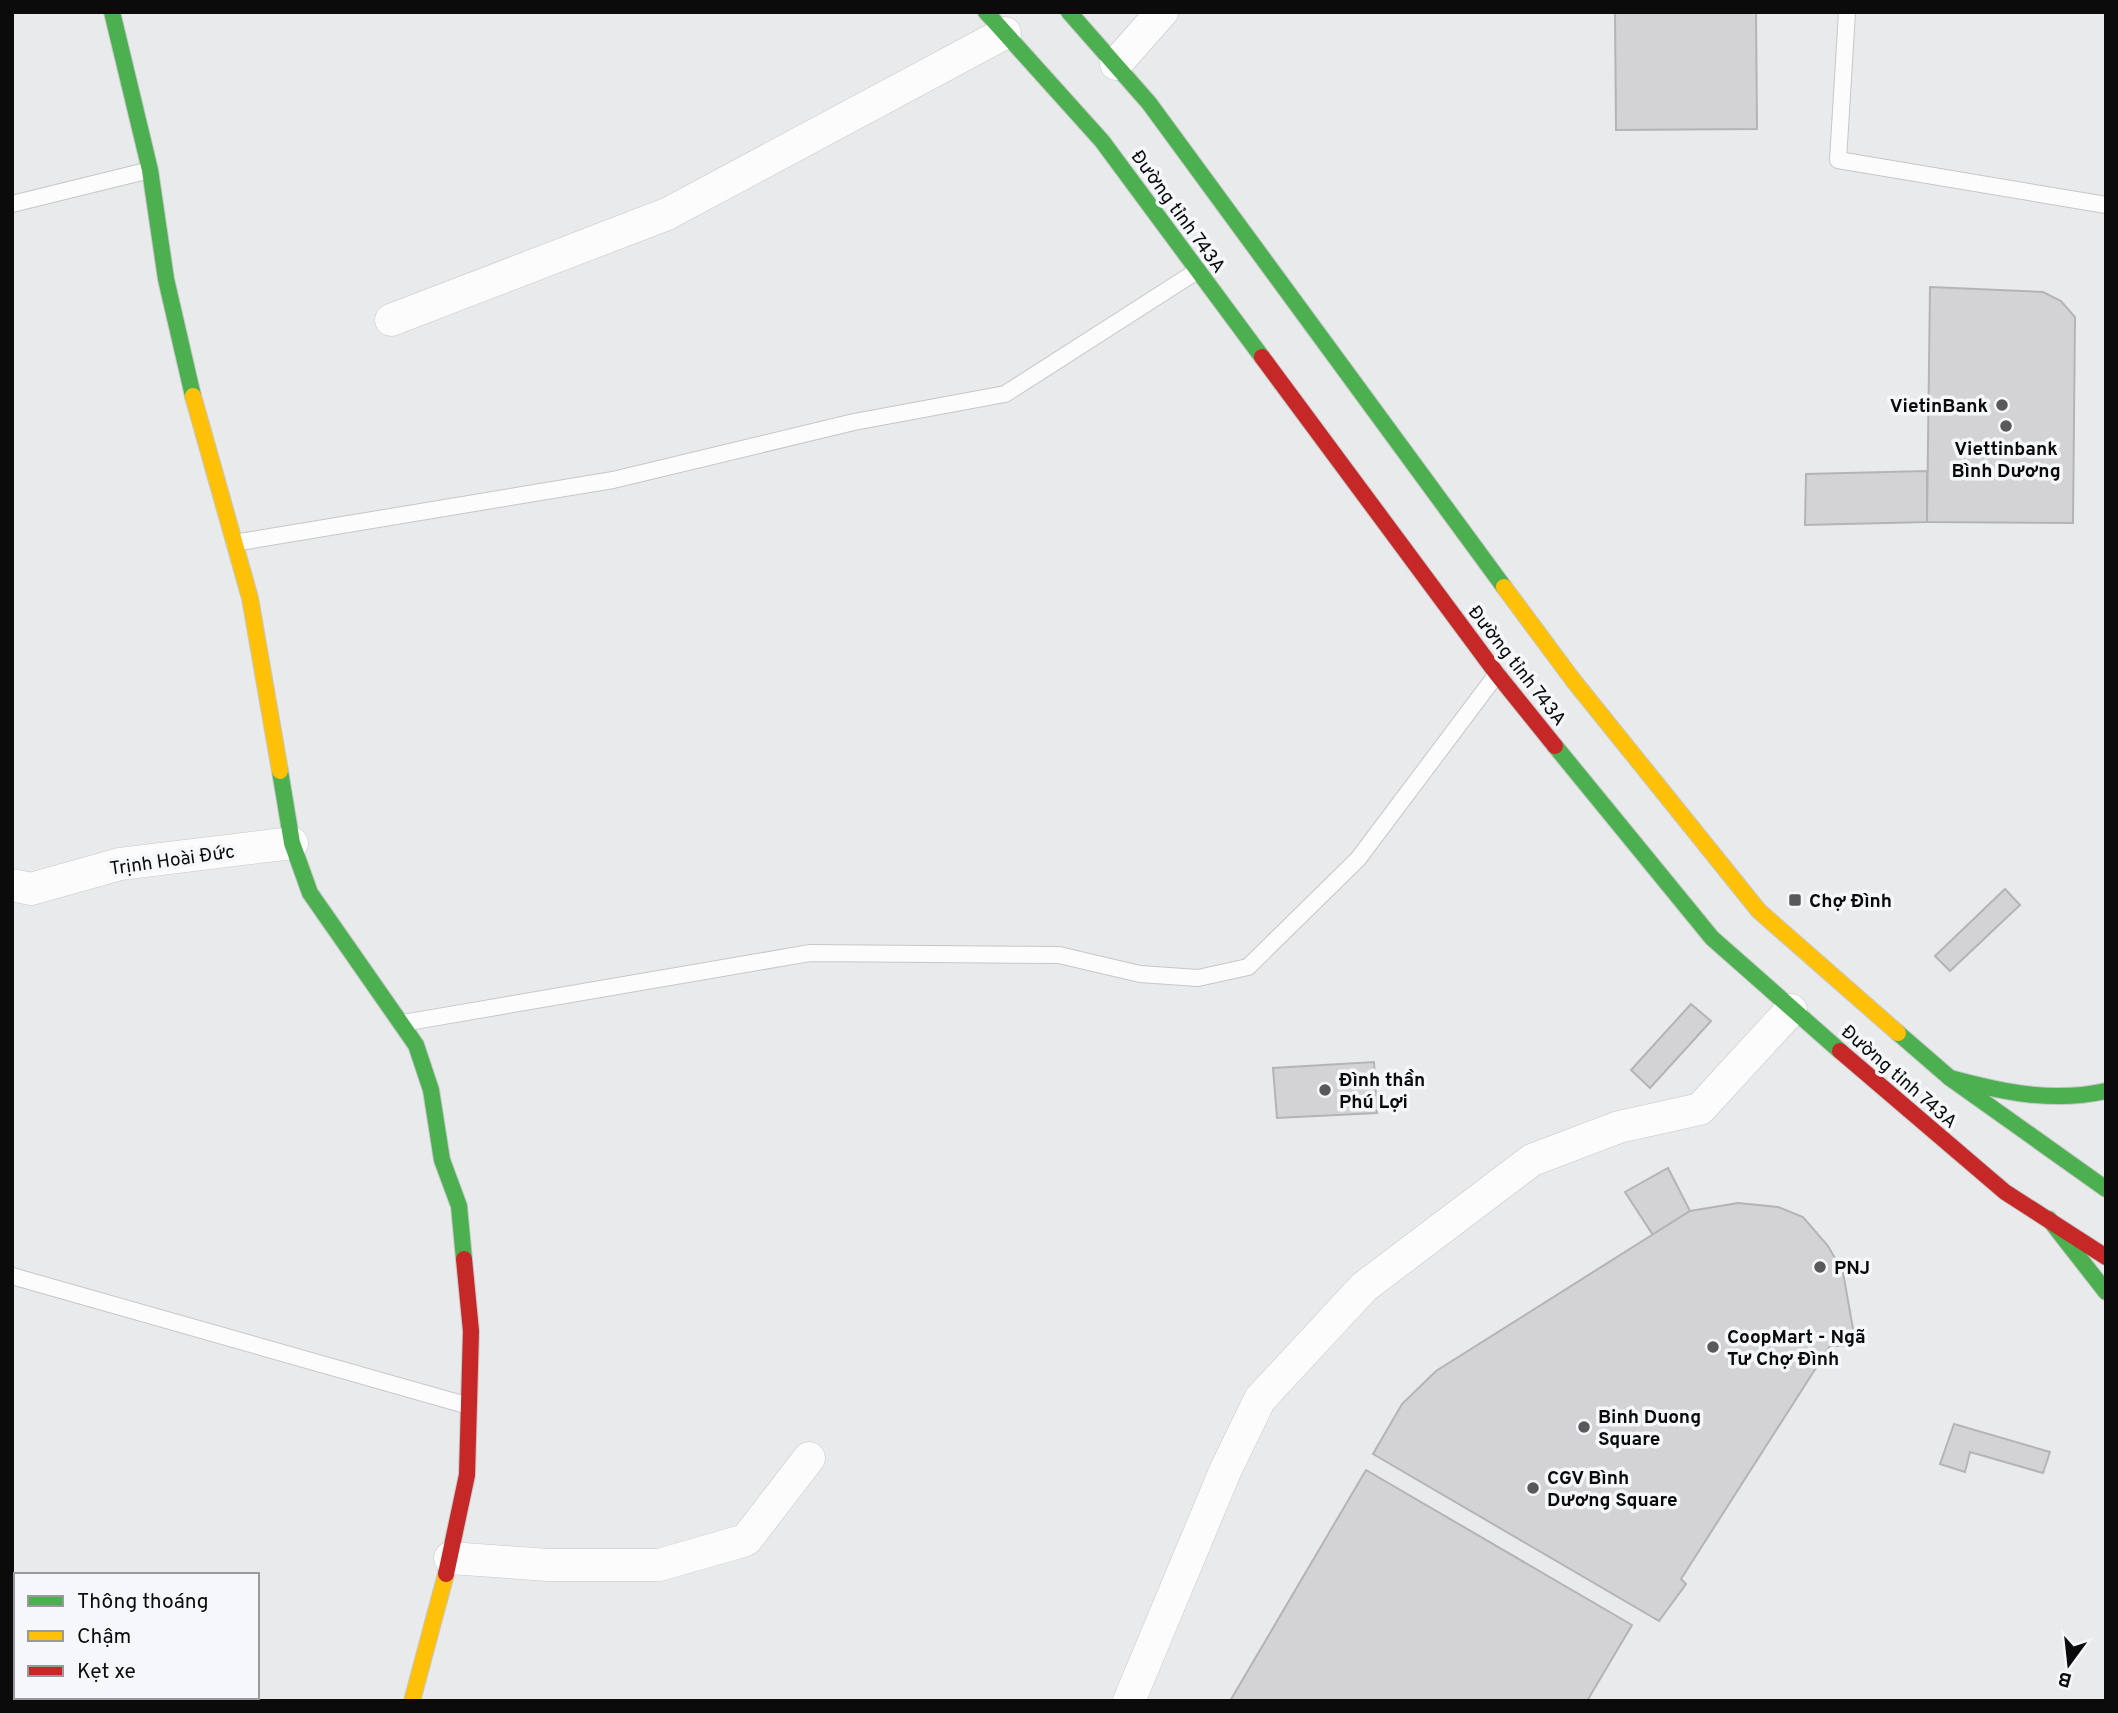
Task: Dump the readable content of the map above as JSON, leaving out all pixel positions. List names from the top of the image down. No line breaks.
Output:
{"streets":{"main road":["Đường tỉnh 743A"],"street":["Trịnh Hoài Đức"]},"places":{"other":["VietinBank","Viettinbank Bình Dương","Đình thần Phú Lợi","PNJ","CoopMart - Ngã Tư Chợ Đình","Binh Duong Square","CGV Bình Dương Square"],"transit":["Chợ Đình"]},"legend":["Thông thoáng","Chậm","Kẹt xe"],"north":"bottom"}
